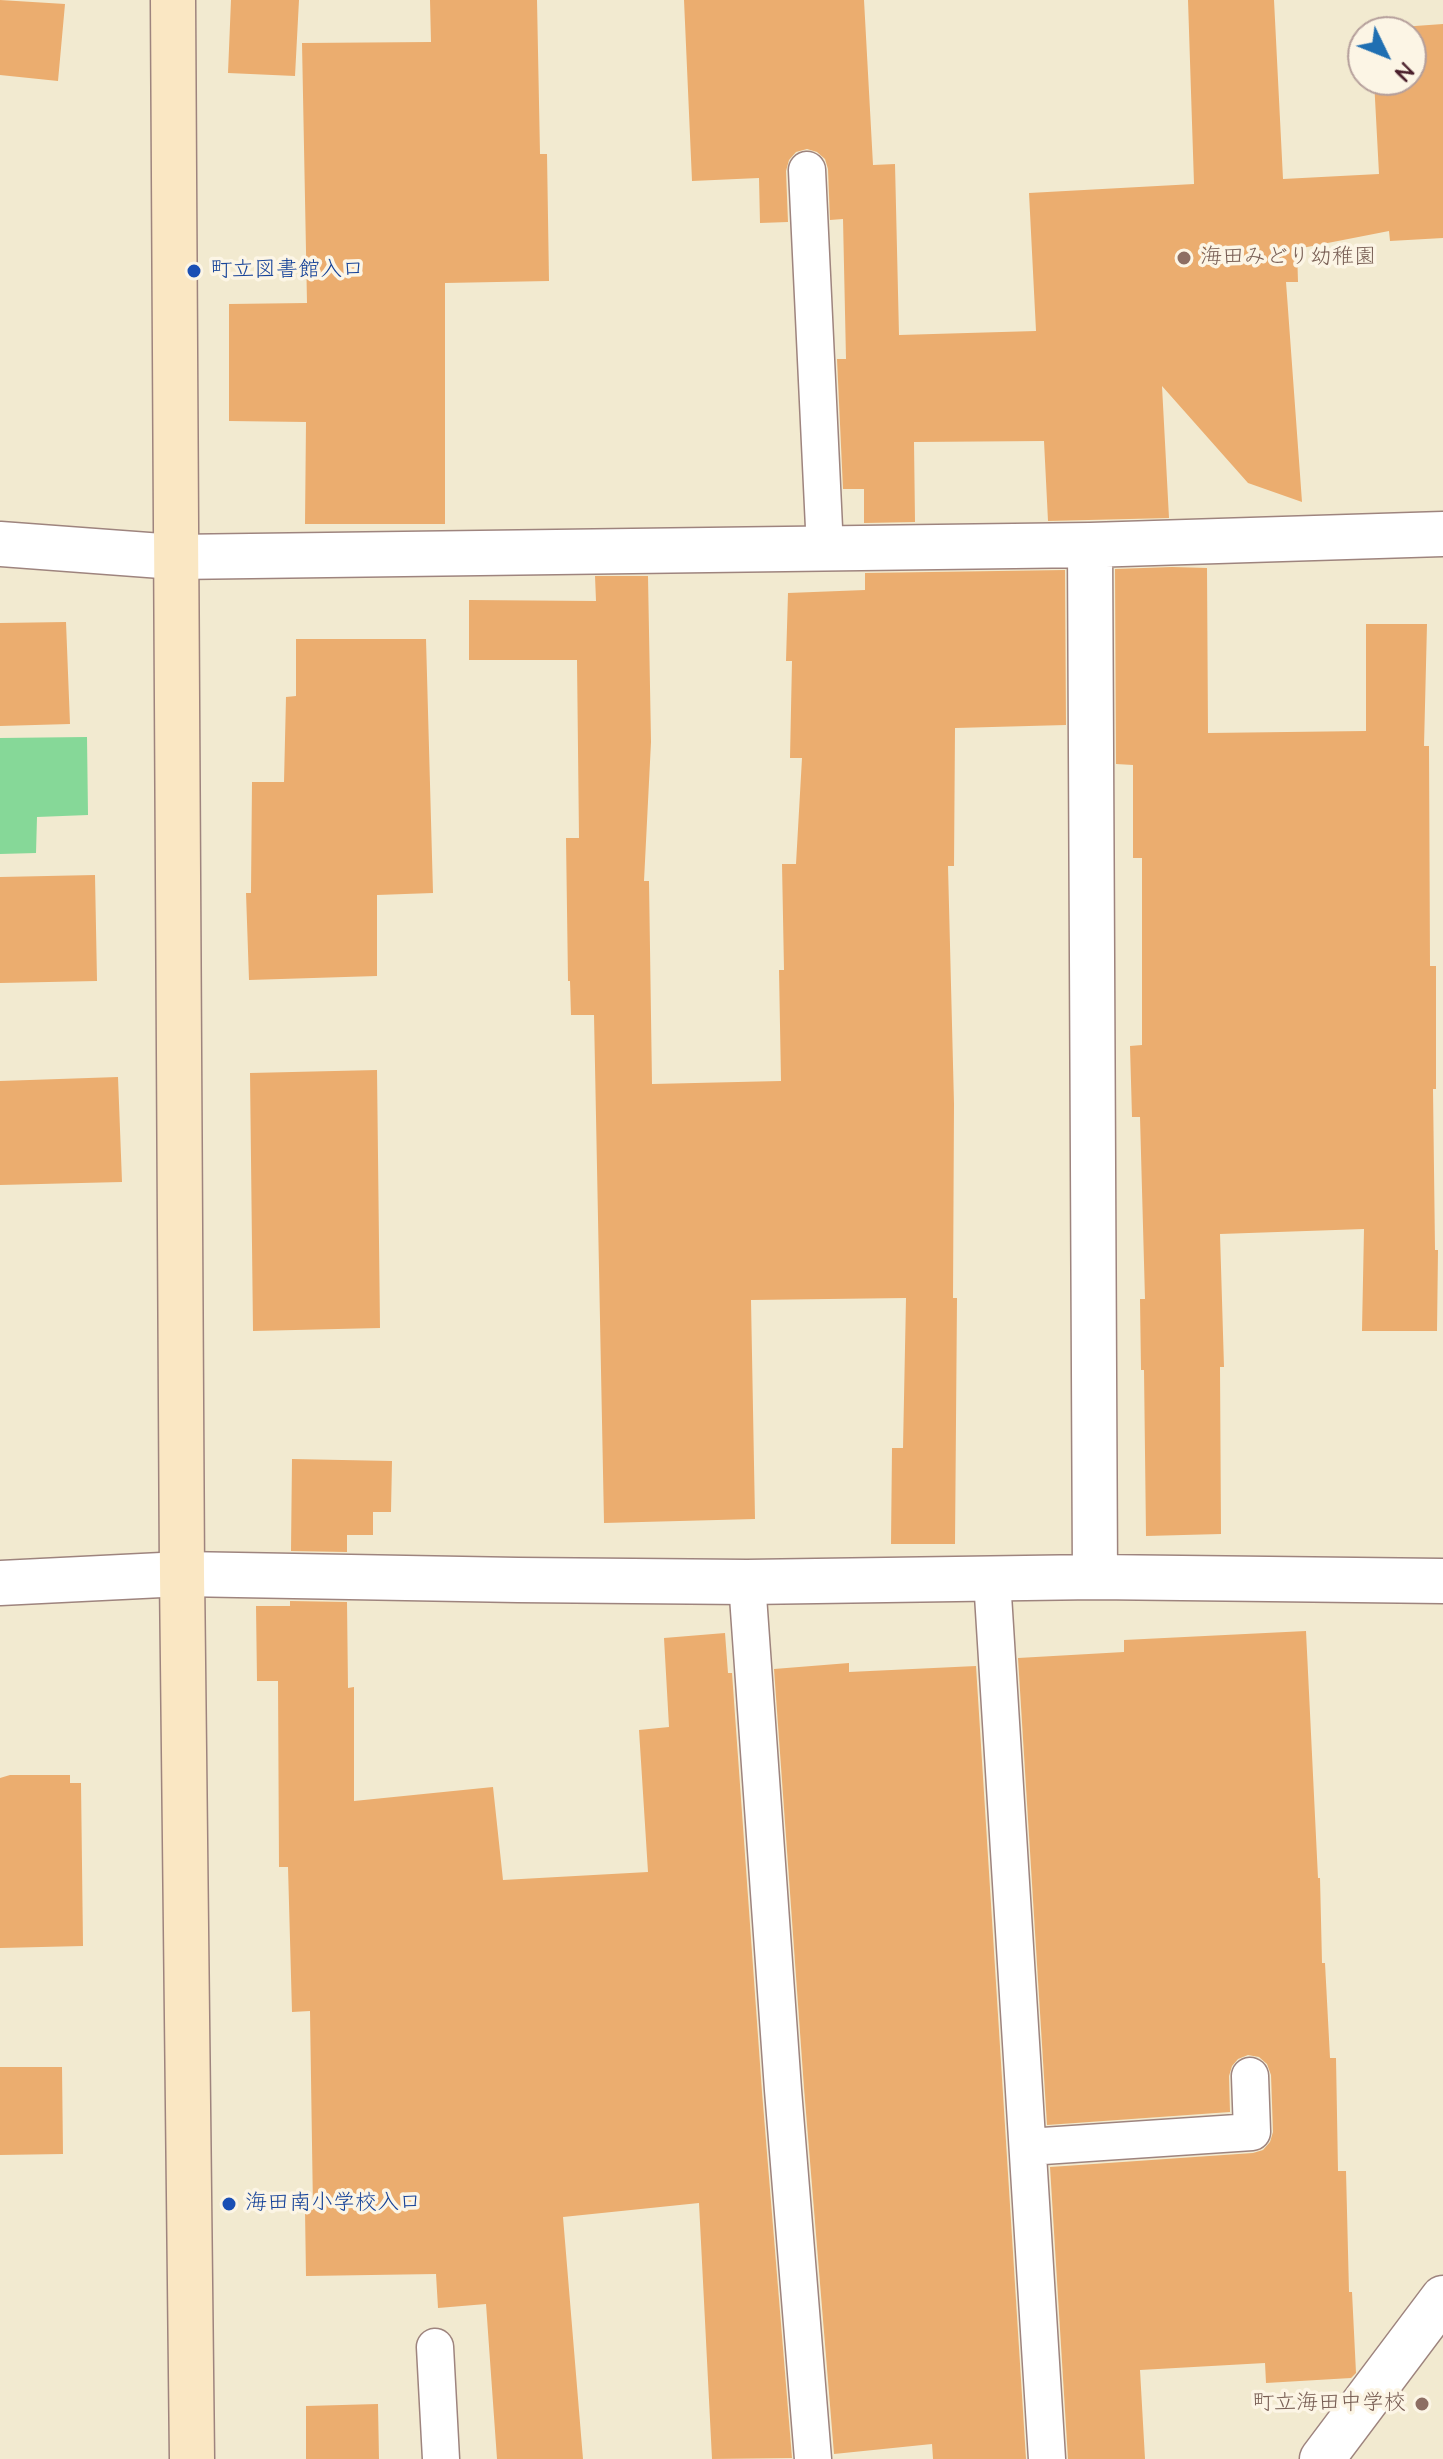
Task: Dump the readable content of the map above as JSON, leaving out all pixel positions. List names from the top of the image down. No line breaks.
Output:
{"places":["海田みどり幼稚園","町立図書館入口","海田南小学校入口","町立海田中学校"],"north":"bottom right"}
